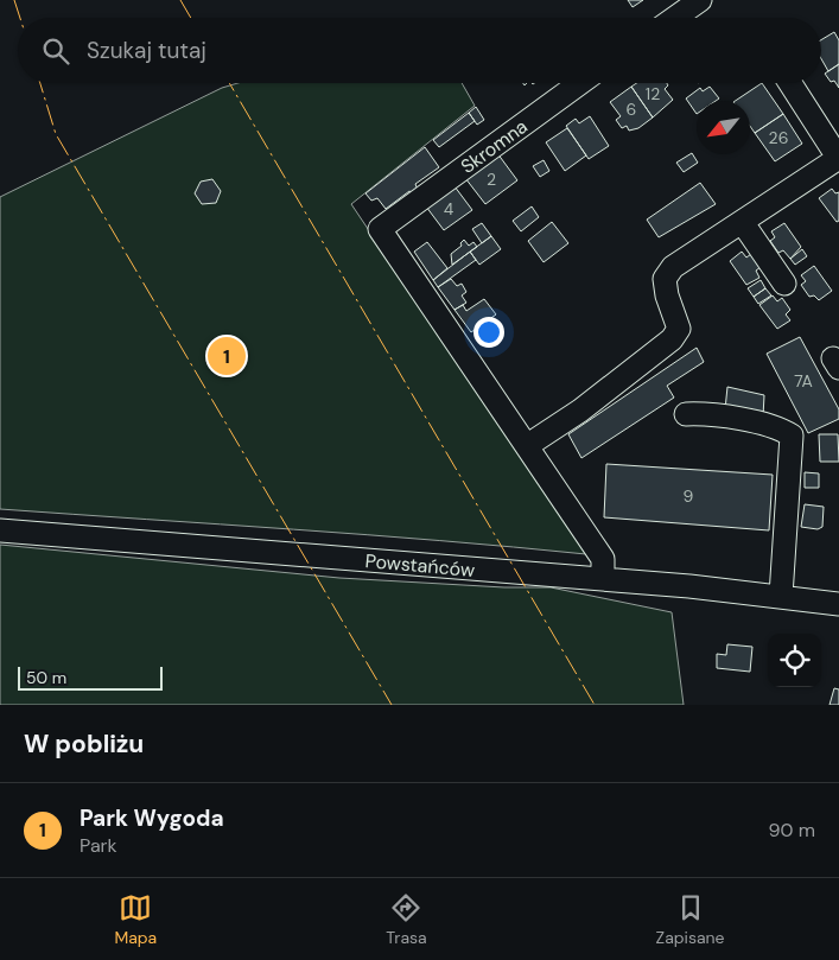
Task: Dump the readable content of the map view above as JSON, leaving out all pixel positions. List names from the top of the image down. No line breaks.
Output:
{"streets":{"street":["Skromna","Powstańców"]},"house_numbers":["12","6","26","2","4","7A","9"],"scale_bar":"50 m","north":"bottom left","page":{"search":"Szukaj tutaj","pins":"1","scale":"50 m","heading":"W pobliżu","list":[{"mark":"1","name":"Park Wygoda","note":"Park","value":"90 m"}],"nav":["Mapa","Trasa","Zapisane"]}}
